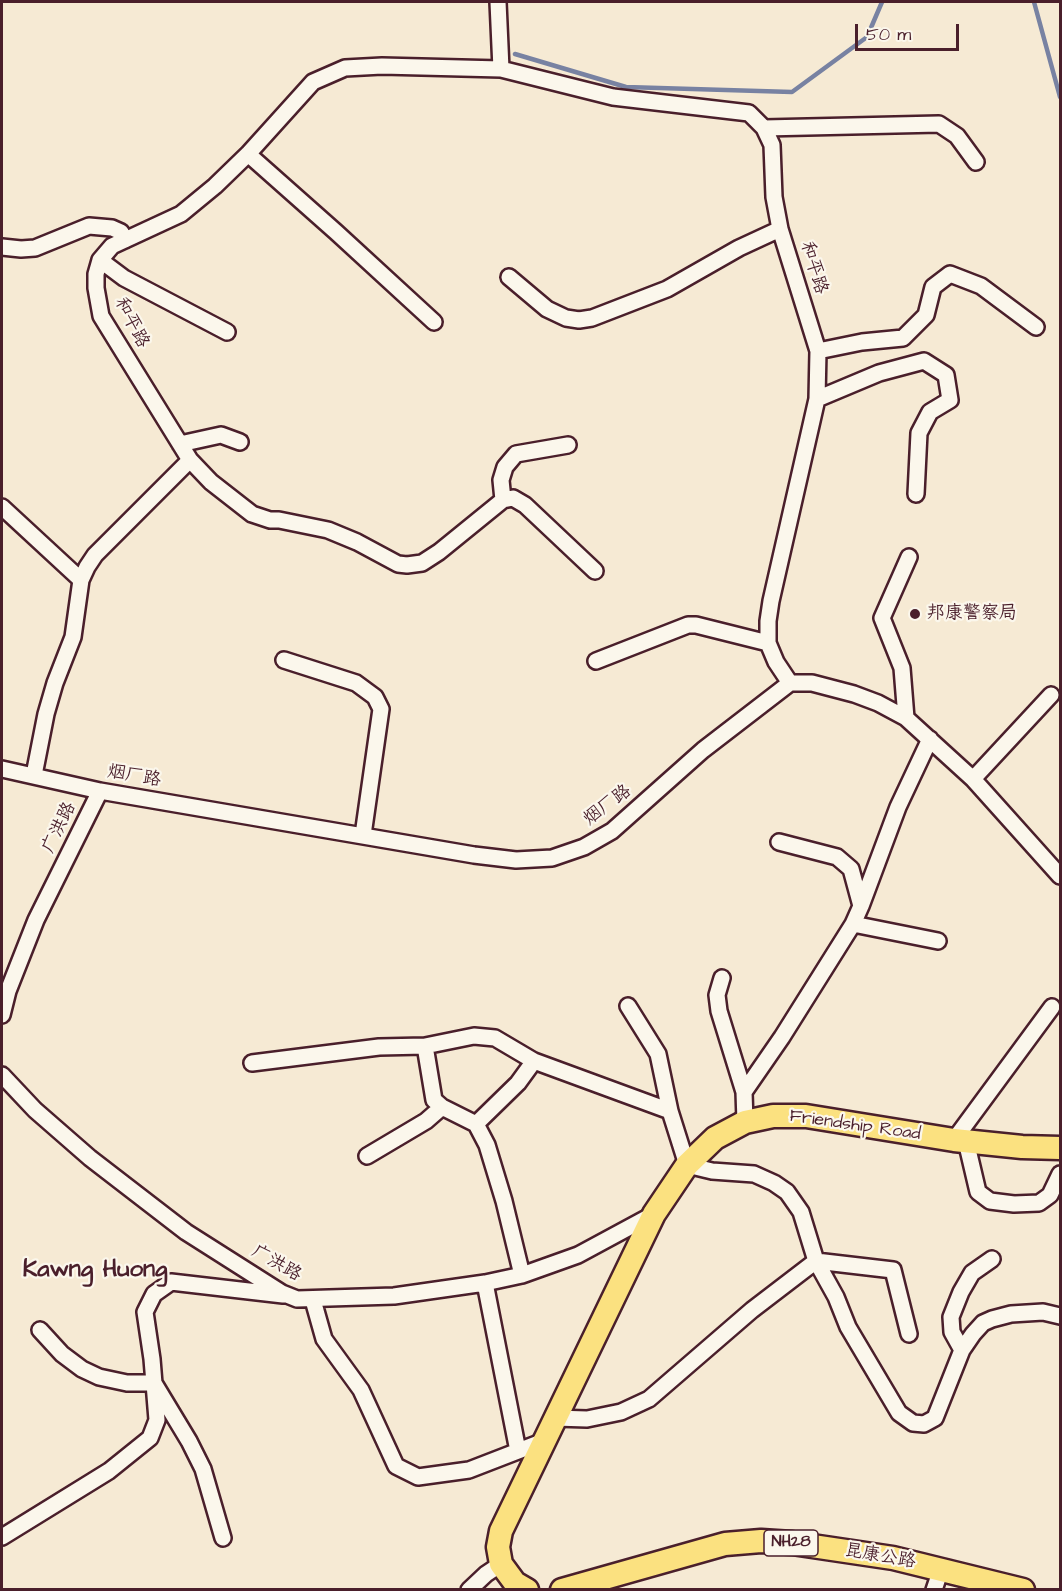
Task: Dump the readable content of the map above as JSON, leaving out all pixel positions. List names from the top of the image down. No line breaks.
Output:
{"streets":{"highway":["Friendship Road","NH28","昆康公路"],"street":["和平路","烟厂路","广洪路"]},"crossings":[["和平路","烟厂路"],["烟厂路","广洪路"],["广洪路","Friendship Road"]],"districts":["Kawng Huong"],"places":["邦康警察局"],"scale_bar":"50 m"}
